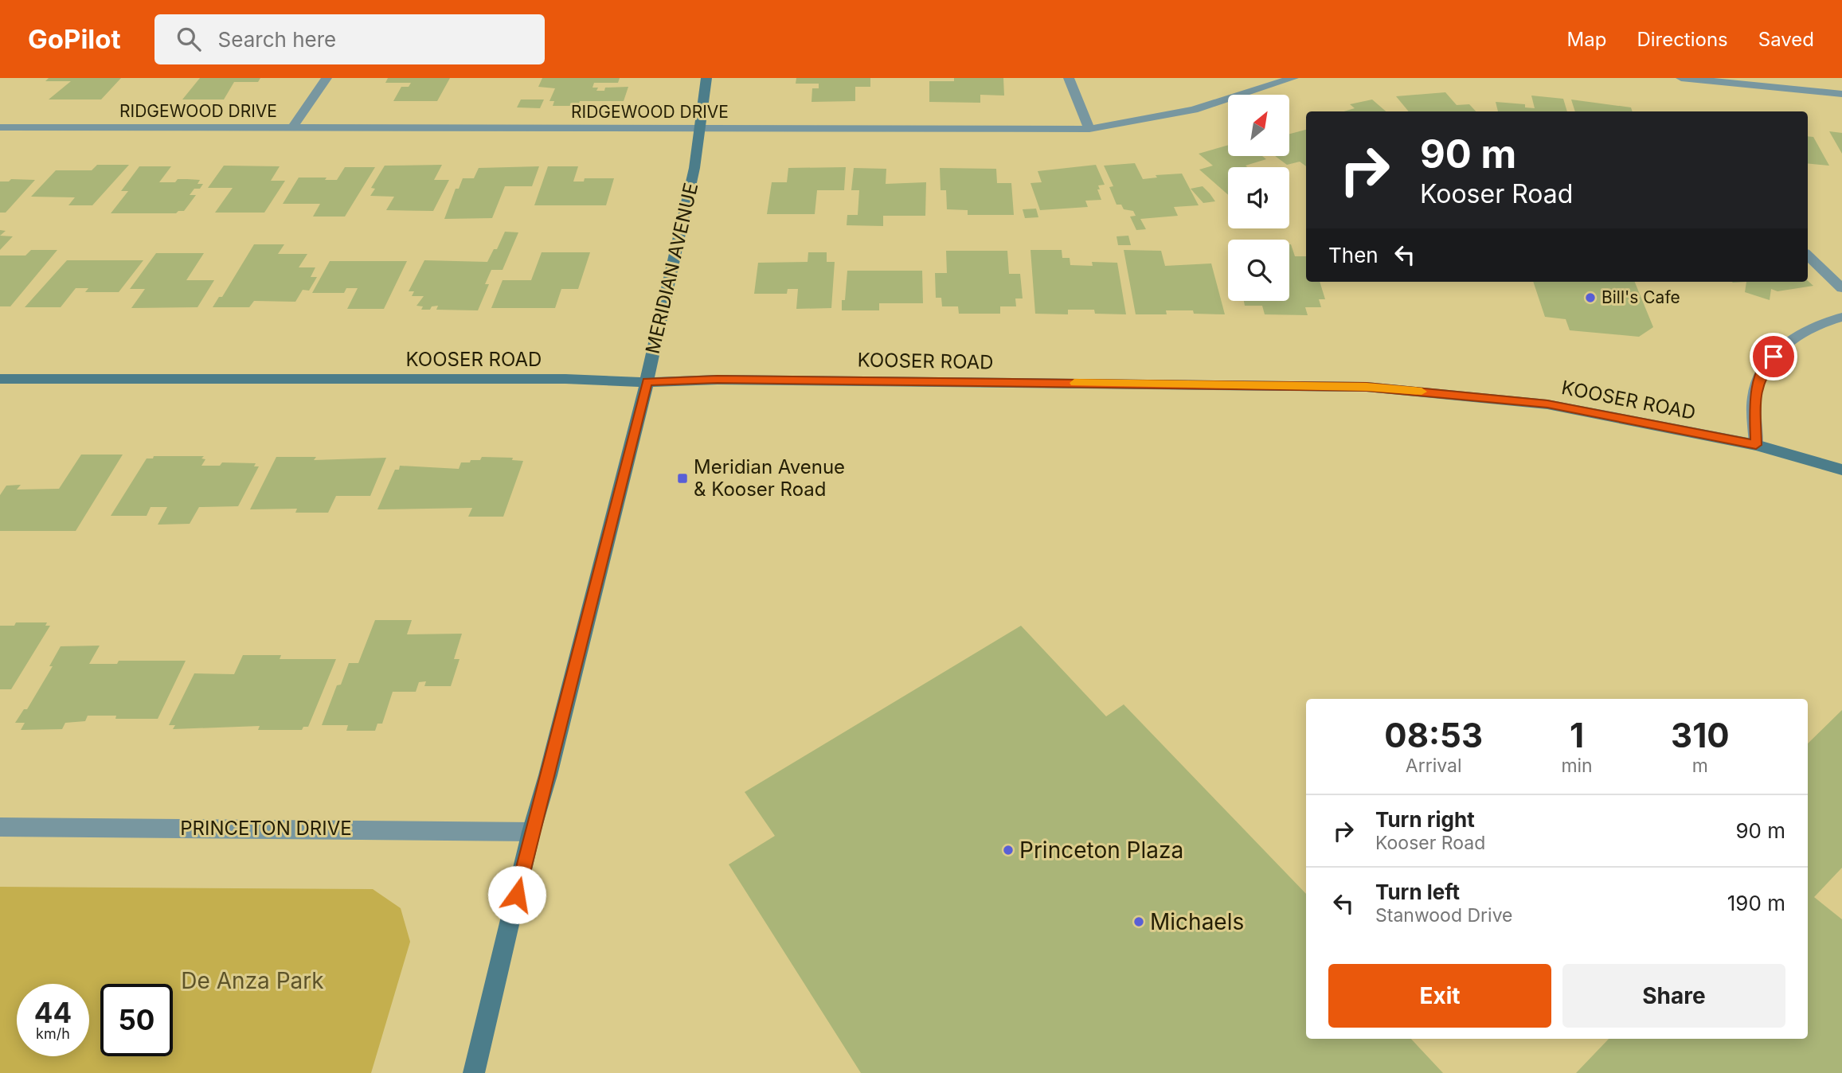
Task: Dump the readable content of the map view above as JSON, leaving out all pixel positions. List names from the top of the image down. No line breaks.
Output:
{"streets":{"street":["RIDGEWOOD DRIVE","MERIDIAN AVENUE","KOOSER ROAD","PRINCETON DRIVE"]},"crossings":[["RIDGEWOOD DRIVE","MERIDIAN AVENUE"],["MERIDIAN AVENUE","KOOSER ROAD"],["MERIDIAN AVENUE","PRINCETON DRIVE"]],"parks":["De Anza Park"],"places":{"other":["Bill's Cafe","Princeton Plaza","Michaels"],"transit":["Meridian Avenue & Kooser Road"]},"north":"top right","page":{"header":"GoPilot","search":"Search here","nav":["Map","Directions","Saved"],"turn":["90 m","Kooser Road"],"then":"Then","eta":["08:53","Arrival","1","min","310","m"],"list":[{"name":"Turn right","note":"Kooser Road","value":"90 m"},{"name":"Turn left","note":"Stanwood Drive","value":"190 m"}],"buttons":["Exit","Share"],"speed":"44 km/h","limit":"50"}}
